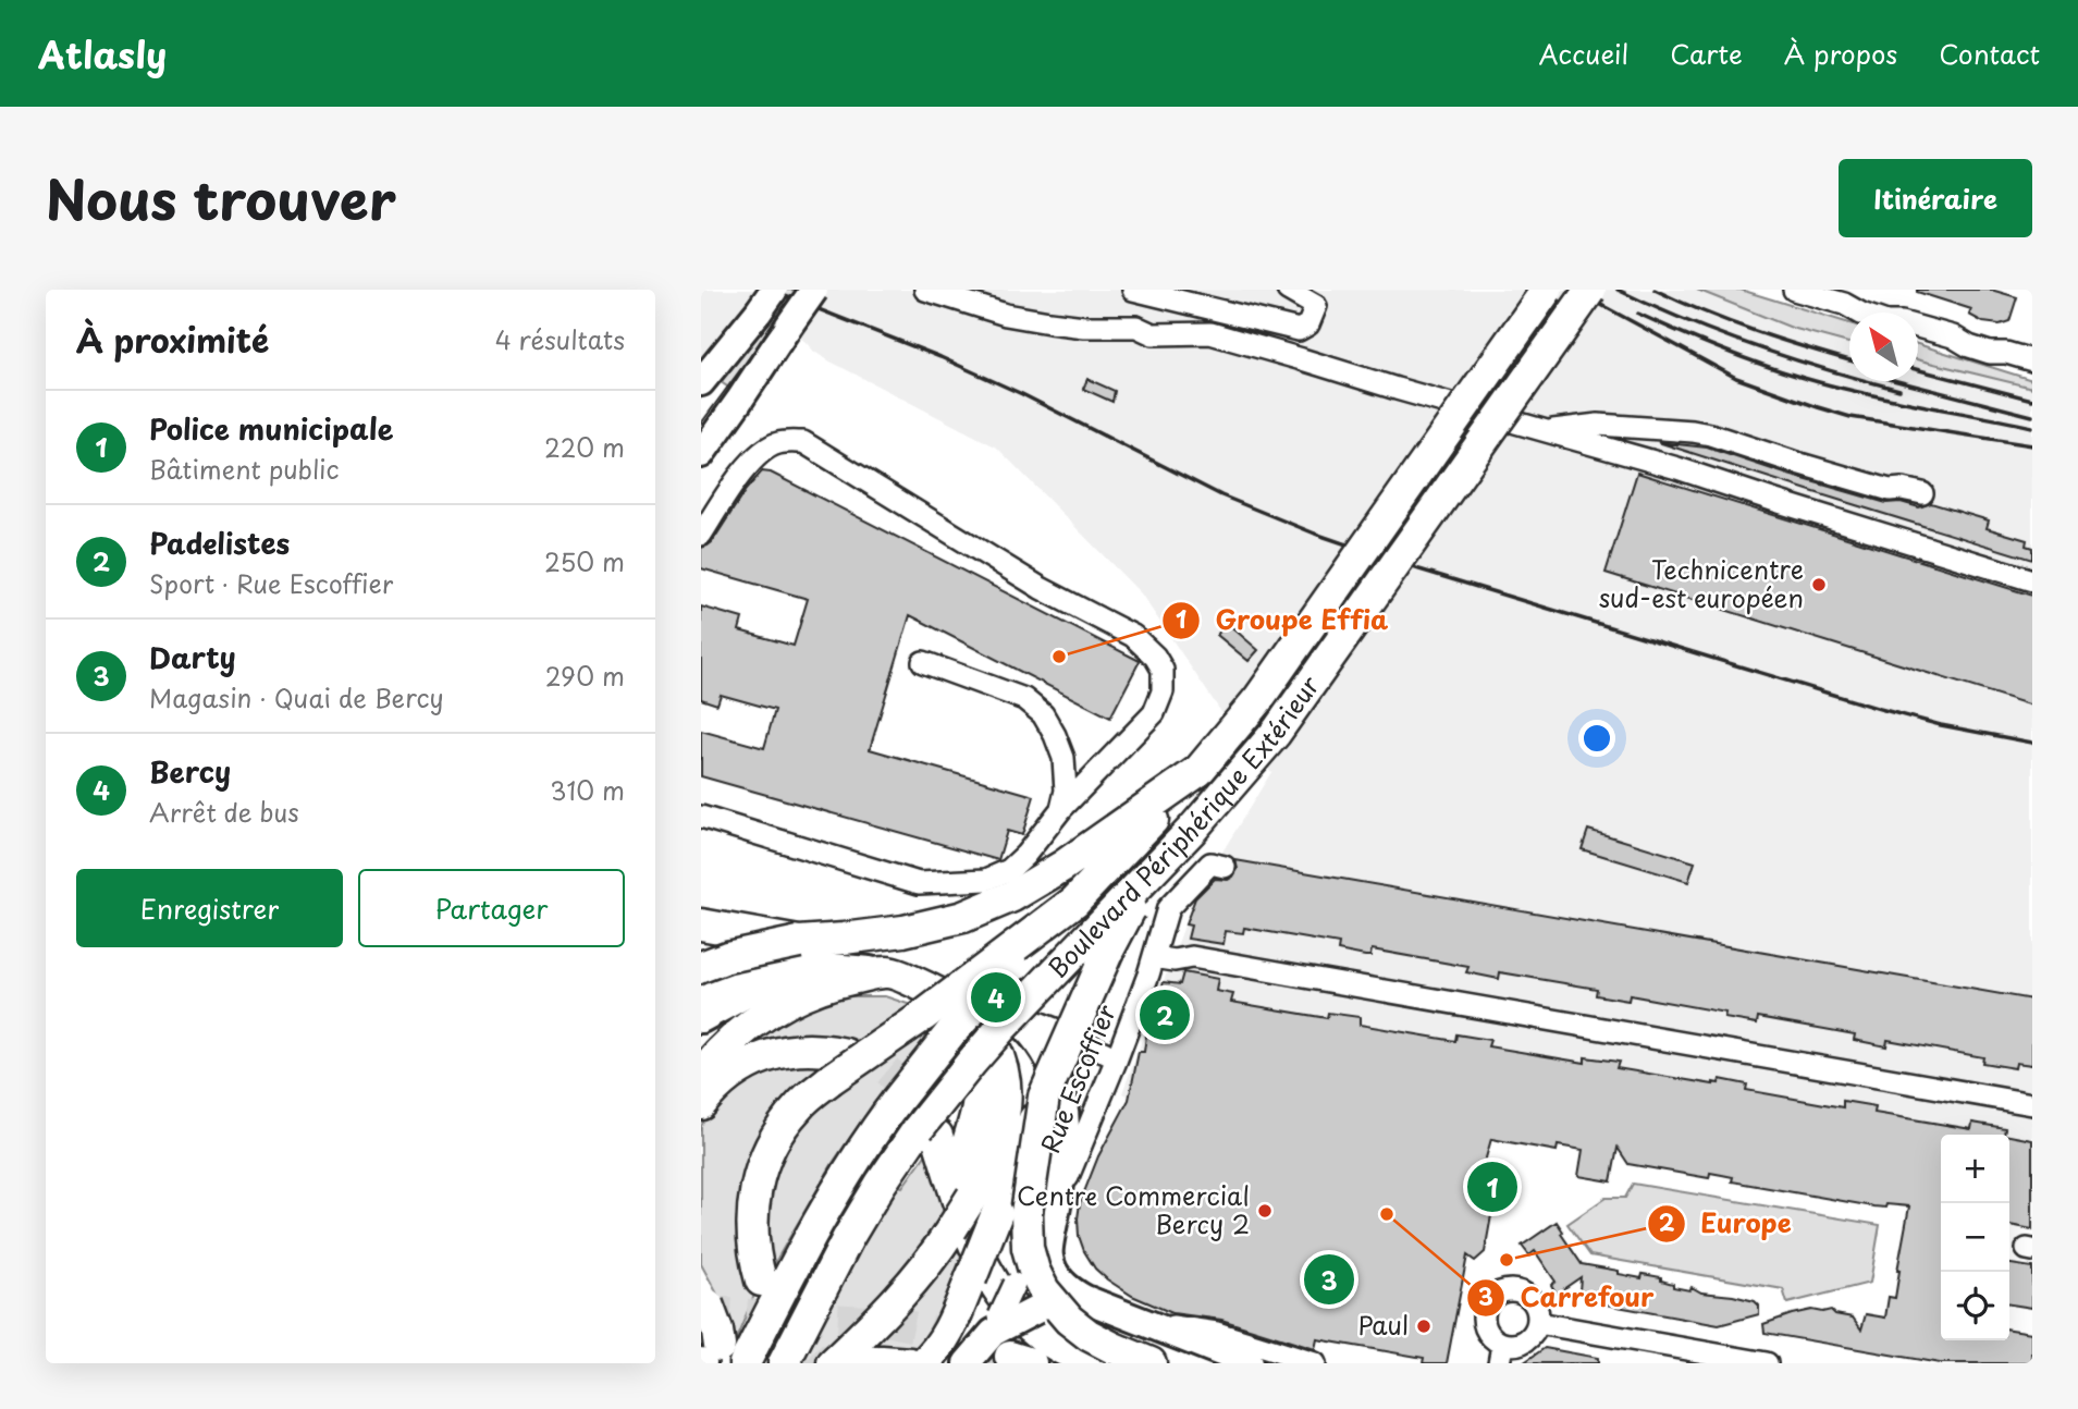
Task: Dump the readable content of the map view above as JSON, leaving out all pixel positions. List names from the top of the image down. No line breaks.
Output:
{"streets":{"highway":["Boulevard Périphérique Extérieur"],"street":["Rue Escoffier"]},"places":["Technicentre sud-est européen","Groupe Effia","Centre Commercial Bercy 2","Carrefour","Europe","Paul"],"north":"top left","page":{"header":"Atlasly","nav":["Accueil","Carte","À propos","Contact"],"title":"Nous trouver","buttons":["Itinéraire",["Enregistrer","Partager"]],"heading":["À proximité","4 résultats"],"list":[{"mark":"1","name":"Police municipale","note":"Bâtiment public","value":"220 m"},{"mark":"2","name":"Padelistes","note":"Sport · Rue Escoffier","value":"250 m"},{"mark":"3","name":"Darty","note":"Magasin · Quai de Bercy","value":"290 m"},{"mark":"4","name":"Bercy","note":"Arrêt de bus","value":"310 m"}],"pins":["4","2","1","3"],"map_buttons":["+","−"]}}
